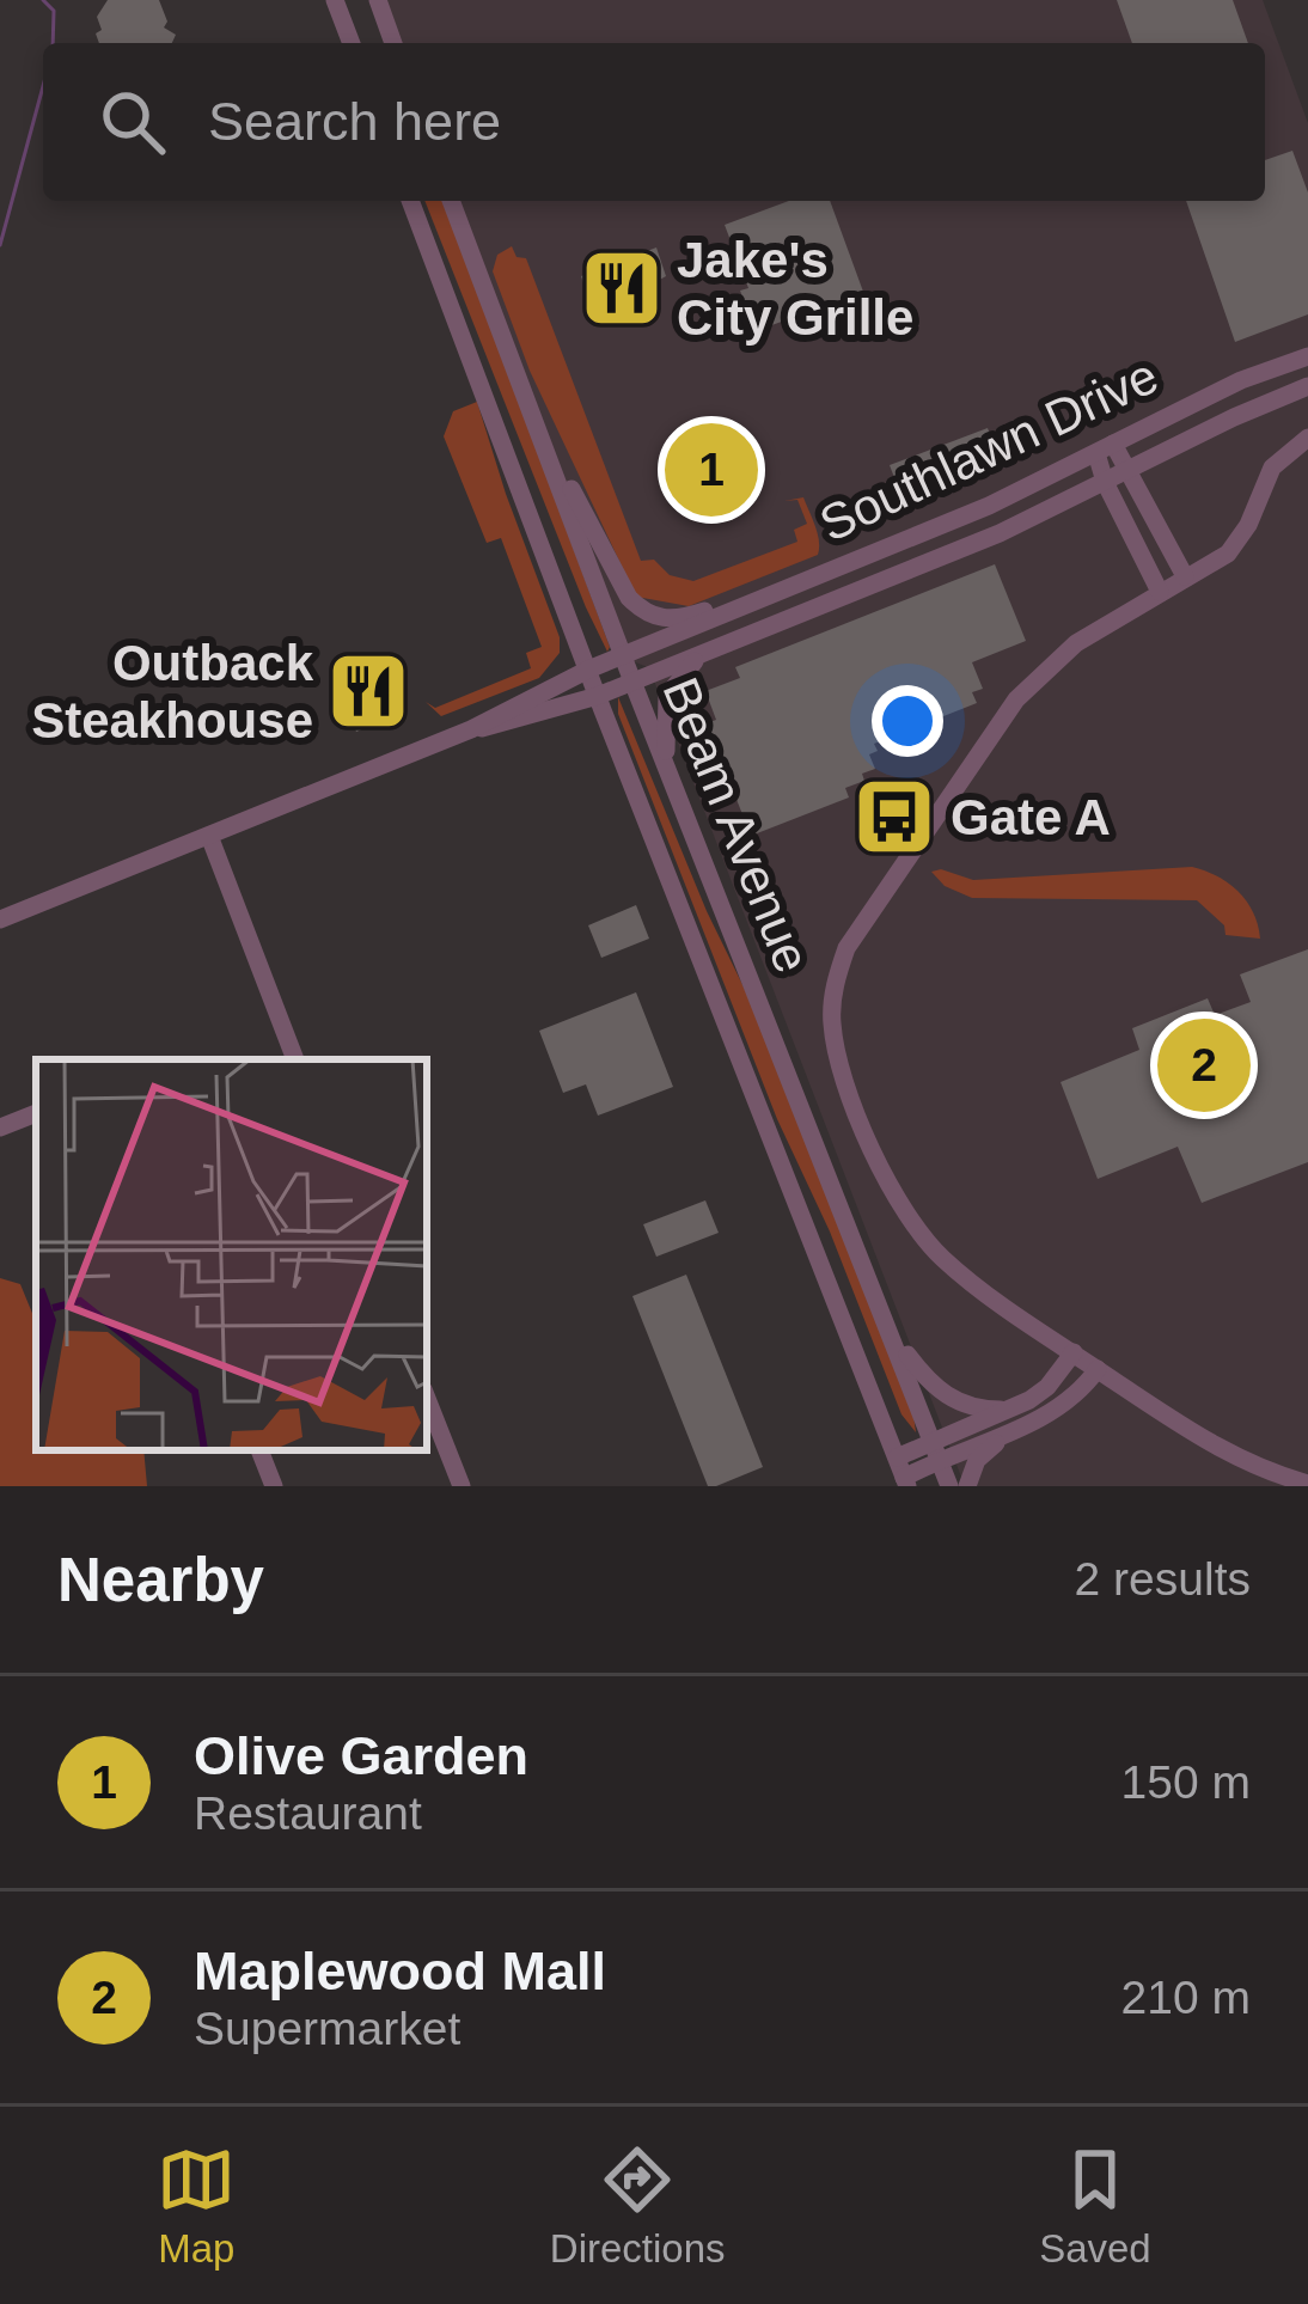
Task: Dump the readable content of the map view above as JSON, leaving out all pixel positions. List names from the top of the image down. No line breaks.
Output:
{"streets":{"street":["Southlawn Drive","Beam Avenue"]},"crossings":[["Southlawn Drive","Beam Avenue"]],"places":{"restaurant":["Jake's City Grille","Outback Steakhouse"],"bus stop":["Gate A"]},"page":{"search":"Search here","pins":["1","2"],"heading":["Nearby","2 results"],"list":[{"mark":"1","name":"Olive Garden","note":"Restaurant","value":"150 m"},{"mark":"2","name":"Maplewood Mall","note":"Supermarket","value":"210 m"}],"nav":["Map","Directions","Saved"]}}
